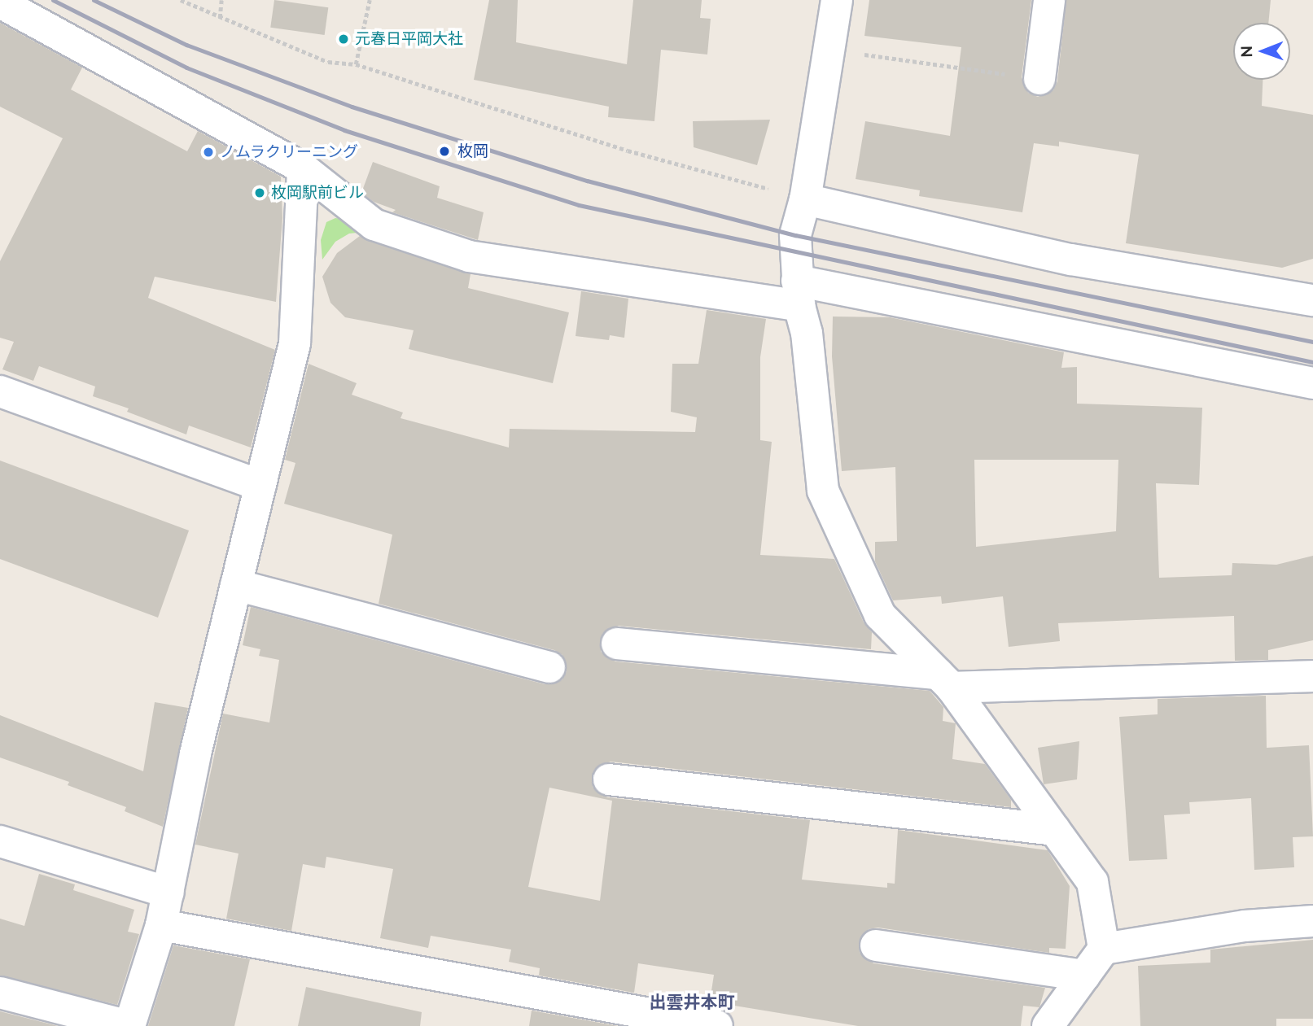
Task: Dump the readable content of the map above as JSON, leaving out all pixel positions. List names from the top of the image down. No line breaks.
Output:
{"districts":["出雲井本町"],"places":["元春日平岡大社","枚岡","ノムラクリーニング","枚岡駅前ビル"],"north":"left"}
